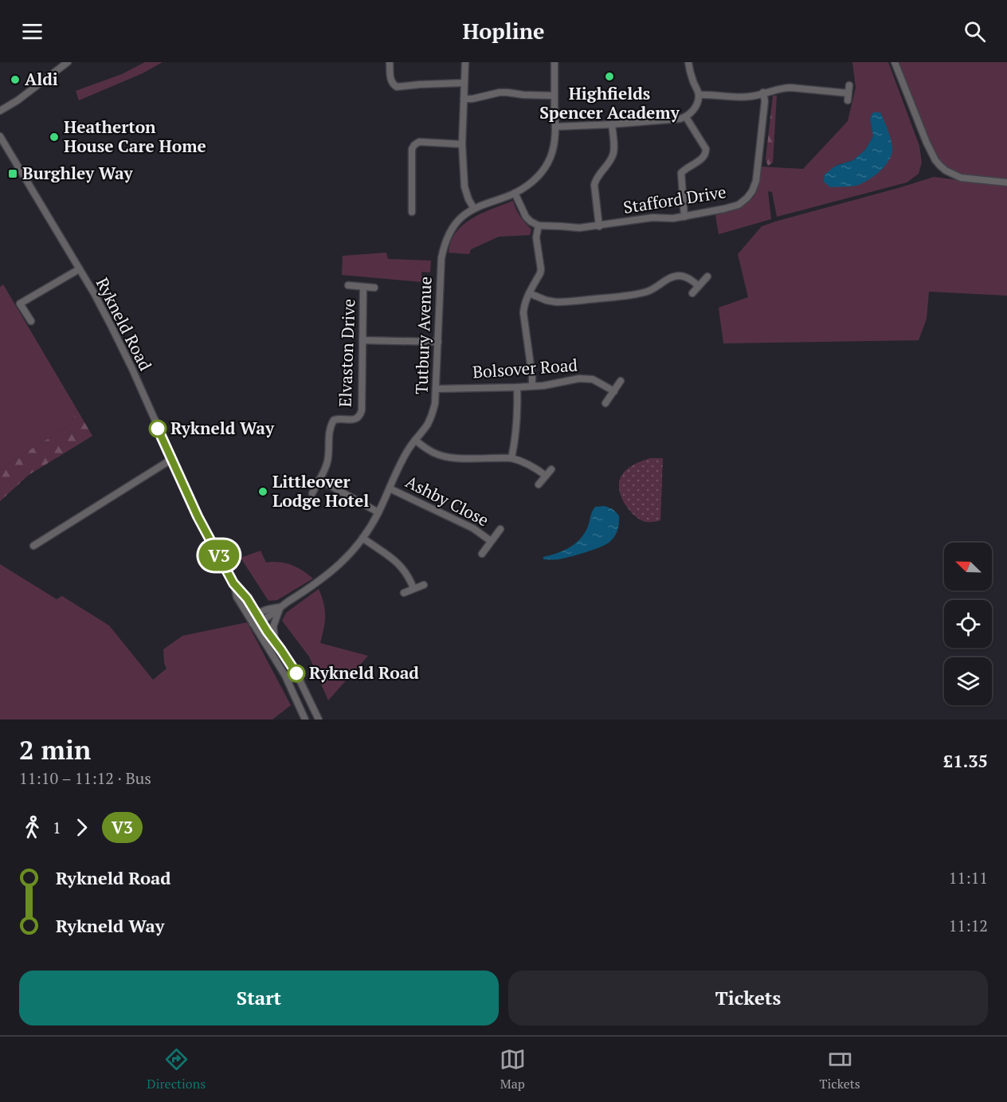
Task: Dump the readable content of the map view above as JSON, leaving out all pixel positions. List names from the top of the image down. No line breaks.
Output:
{"streets":{"street":["Stafford Drive","Rykneld Road","Tutbury Avenue","Elvaston Drive","Bolsover Road","Ashby Close"]},"crossings":[["Rykneld Road","Tutbury Avenue"],["Tutbury Avenue","Bolsover Road"],["Tutbury Avenue","Ashby Close"]],"places":{"other":["Highfields Spencer Academy","Aldi","Heatherton House Care Home","Rykneld Way","Littleover Lodge Hotel","Rykneld Road"],"transit":["Burghley Way"]},"lines":["bus line V3"],"north":"top left","page":{"header":"Hopline","on_map":"V3","heading":["2 min","11:10 – 11:12 · Bus","£1.35"],"legs":["1","V3"],"list":[{"name":"Rykneld Road","value":"11:11"},{"name":"Rykneld Way","value":"11:12"}],"buttons":["Start","Tickets"],"tabs":["Directions","Map","Tickets"]}}
